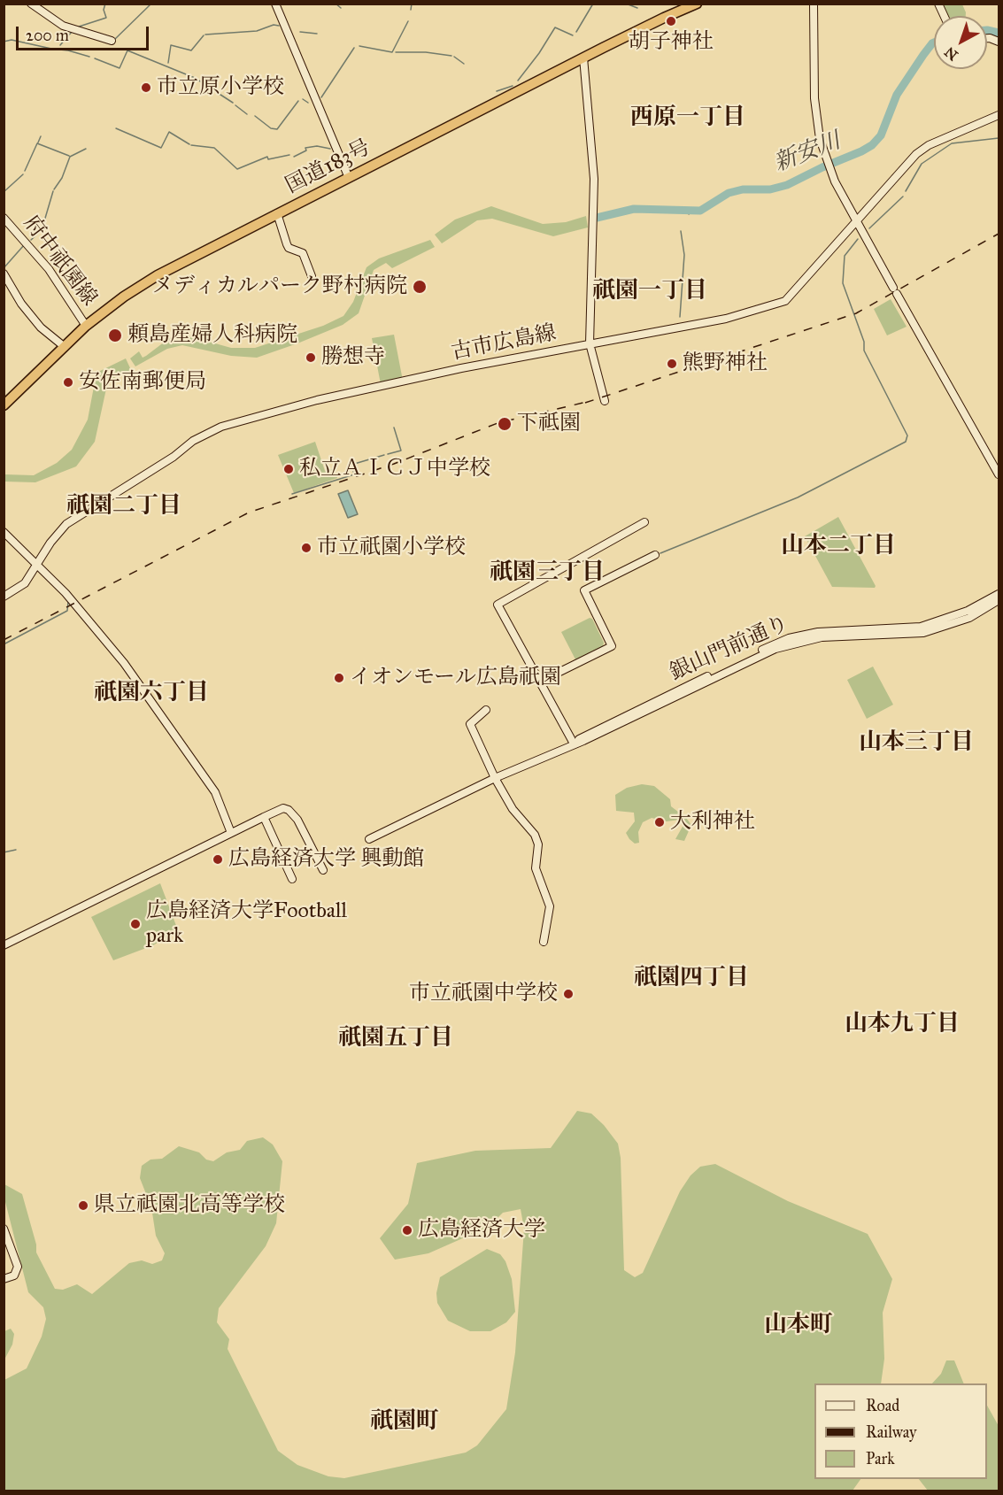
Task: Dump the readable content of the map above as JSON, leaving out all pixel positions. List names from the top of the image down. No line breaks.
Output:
{"streets":{"highway":["国道183号"],"street":["府中祇園線","古市広島線","銀山門前通り"]},"crossings":[["国道183号","府中祇園線"]],"districts":["西原一丁目","祇園一丁目","祇園二丁目","山本二丁目","祇園三丁目","祇園六丁目","山本三丁目","祇園四丁目","山本九丁目","祇園五丁目","山本町","祇園町"],"water":["新安川"],"places":["胡子神社","市立原小学校","メディカルパーク野村病院","頼島産婦人科病院","勝想寺","熊野神社","安佐南郵便局","下祗園","私立ＡＩＣＪ中学校","市立祇園小学校","イオンモール広島祇園","大利神社","広島経済大学 興動館","広島経済大学Football park","市立祇園中学校","県立祗園北高等学校","広島経済大学"],"legend":["Road","Railway","Park"],"scale_bar":"200 m","north":"bottom left"}
